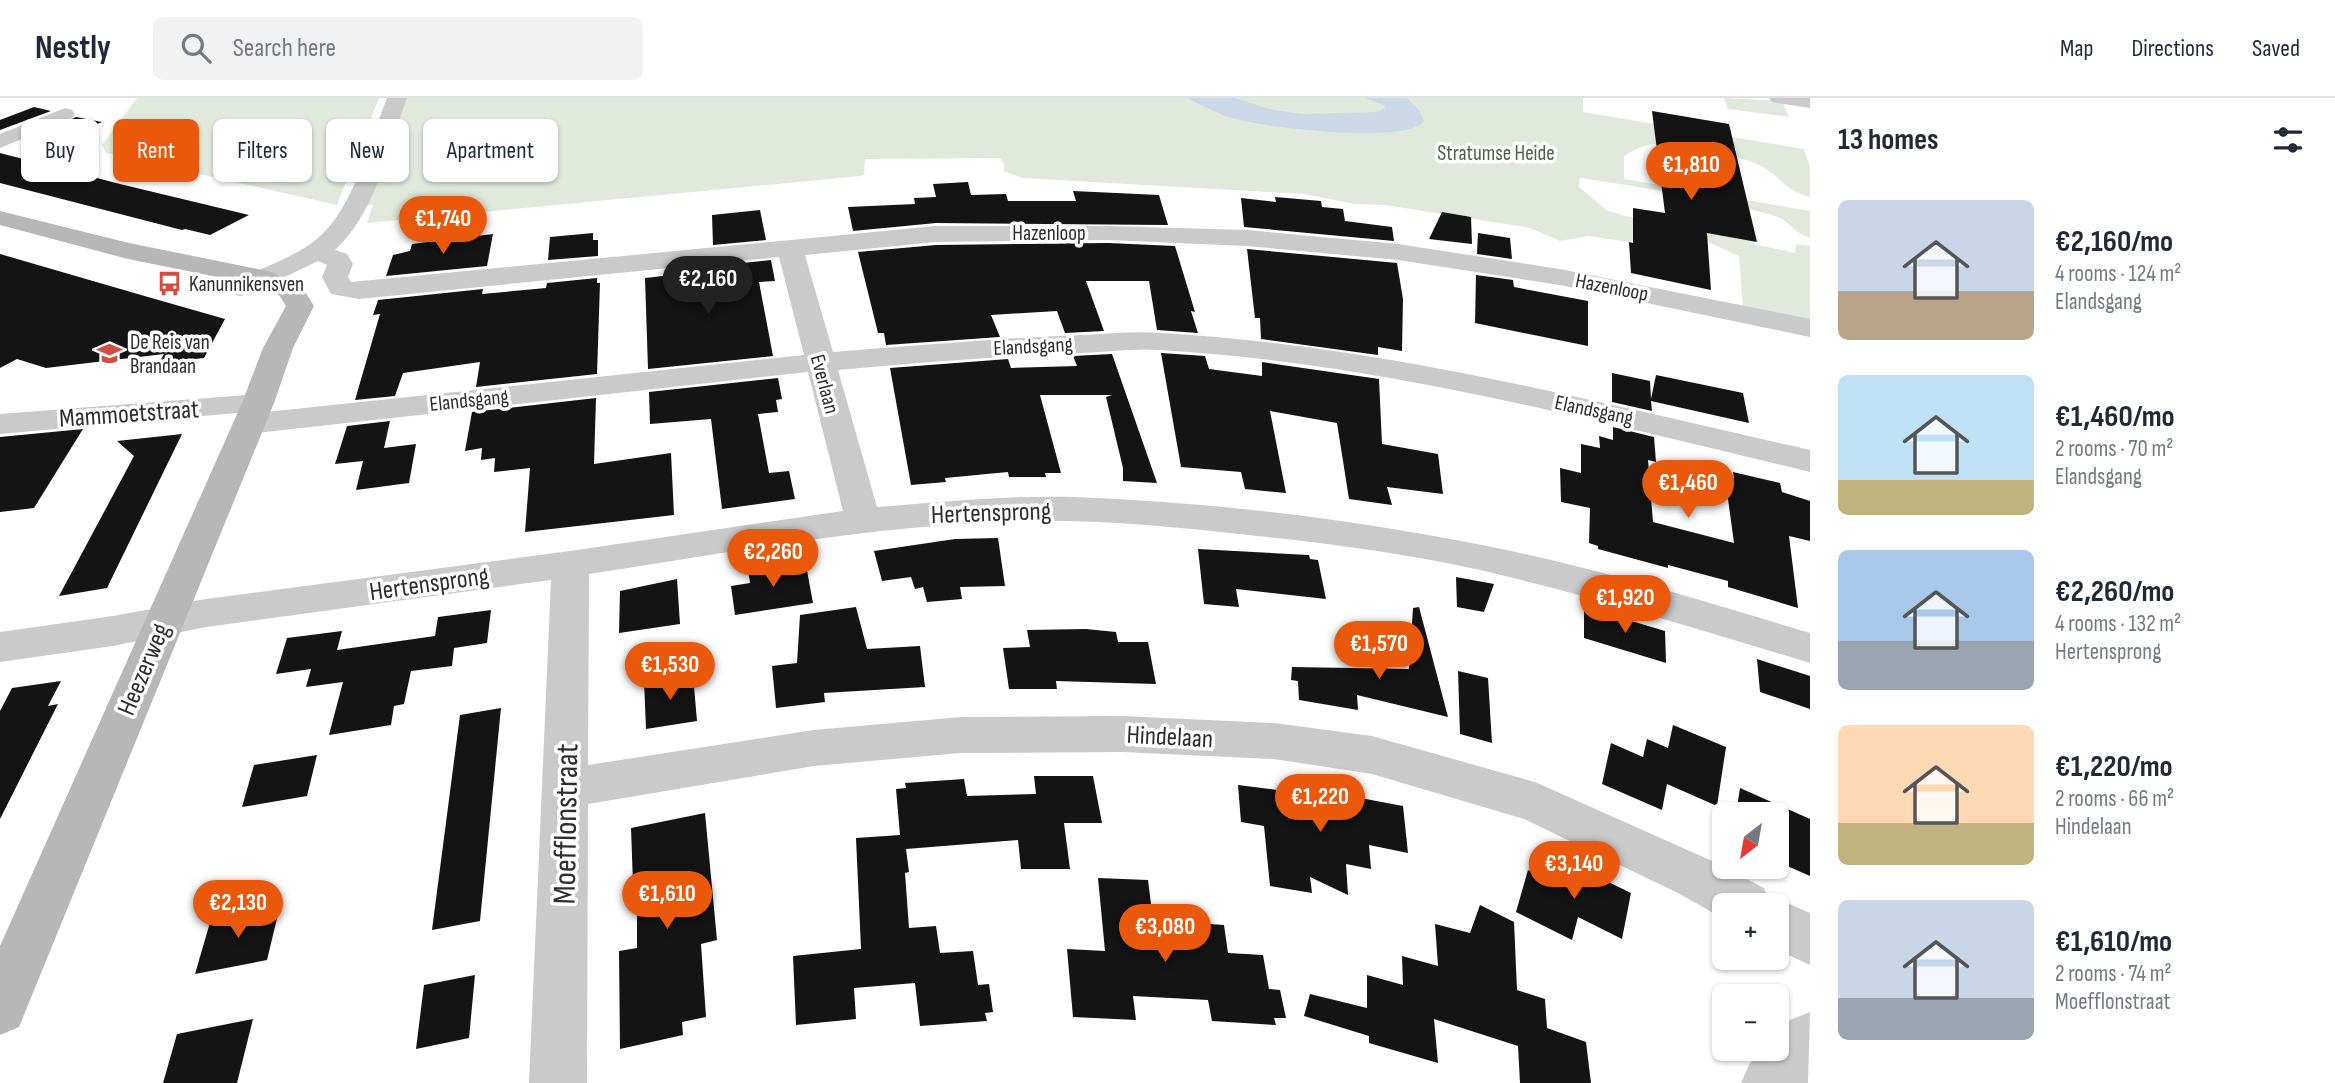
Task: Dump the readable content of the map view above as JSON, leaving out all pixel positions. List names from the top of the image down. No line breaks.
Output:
{"streets":{"street":["Hazenloop","Elandsgang","Everlaan","Mammoetstraat","Hertensprong","Heezerweg","Hindelaan","Moefflonstraat"]},"crossings":[["Hazenloop","Everlaan"],["Elandsgang","Everlaan"],["Elandsgang","Mammoetstraat"],["Elandsgang","Heezerweg"],["Everlaan","Hertensprong"],["Mammoetstraat","Heezerweg"],["Hertensprong","Heezerweg"],["Hertensprong","Moefflonstraat"],["Hindelaan","Moefflonstraat"]],"parks":["Stratumse Heide"],"places":{"bus stop":["Kanunnikensven"],"school or university":["De Reis van Brandaan"]},"north":"bottom left","page":{"header":"Nestly","search":"Search here","nav":["Map","Directions","Saved"],"heading":"13 homes","chip":["Buy","Rent","Filters","New","Apartment"],"price":["€1,810","€1,740","€2,160","€1,460","€2,260","€1,920","€1,570","€1,530","€1,220","€3,140","€1,610","€2,130","€3,080"],"list":[{"name":"€2,160/mo","note":"4 rooms · 124 m² · Elandsgang"},{"name":"€1,460/mo","note":"2 rooms · 70 m² · Elandsgang"},{"name":"€2,260/mo","note":"4 rooms · 132 m² · Hertensprong"},{"name":"€1,220/mo","note":"2 rooms · 66 m² · Hindelaan"},{"name":"€1,610/mo","note":"2 rooms · 74 m² · Moefflonstraat"}],"map_buttons":["+","−"]}}
